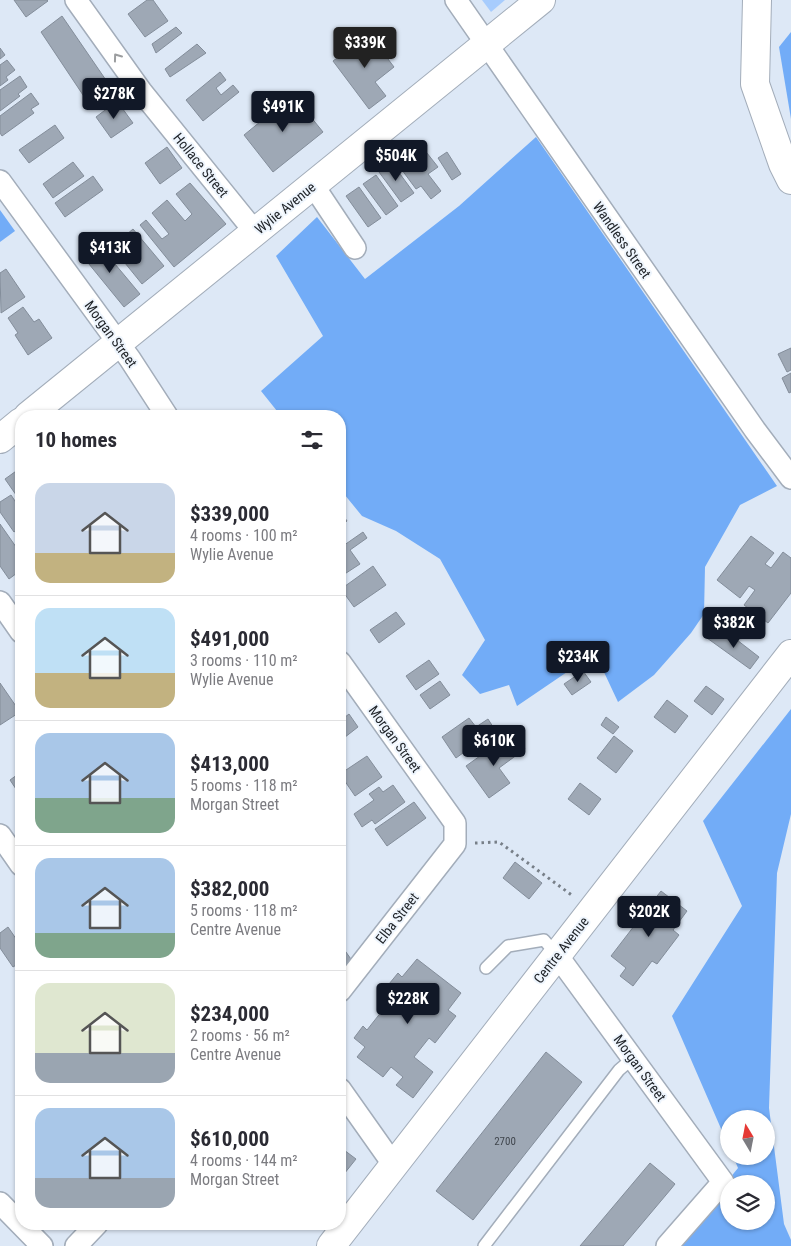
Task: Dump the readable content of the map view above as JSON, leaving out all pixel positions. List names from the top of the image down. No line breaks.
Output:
{"streets":{"main road":["Wylie Avenue","Centre Avenue"],"street":["Hollace Street","Wandless Street","Morgan Street","Elba Street"]},"crossings":[["Hollace Street","Wylie Avenue"],["Wylie Avenue","Wandless Street"],["Wylie Avenue","Morgan Street"],["Morgan Street","Elba Street"],["Morgan Street","Centre Avenue"]],"one_way":["Hollace Street"],"house_numbers":["2700"],"north":"top","page":{"price":["$339K","$278K","$491K","$504K","$413K","$382K","$234K","$610K","$202K","$228K"],"heading":"10 homes","list":[{"name":"$339,000","note":"4 rooms · 100 m² · Wylie Avenue"},{"name":"$491,000","note":"3 rooms · 110 m² · Wylie Avenue"},{"name":"$413,000","note":"5 rooms · 118 m² · Morgan Street"},{"name":"$382,000","note":"5 rooms · 118 m² · Centre Avenue"},{"name":"$234,000","note":"2 rooms · 56 m² · Centre Avenue"},{"name":"$610,000","note":"4 rooms · 144 m² · Morgan Street"}]}}
